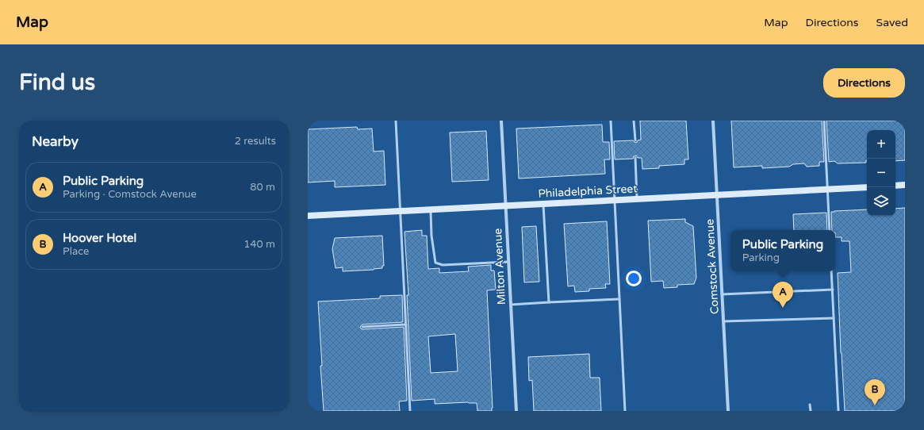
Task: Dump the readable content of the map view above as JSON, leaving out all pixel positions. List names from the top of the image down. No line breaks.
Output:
{"streets":{"street":["Philadelphia Street","Milton Avenue","Comstock Avenue"]},"crossings":[["Philadelphia Street","Milton Avenue"],["Philadelphia Street","Comstock Avenue"]],"page":{"header":"Map","nav":["Map","Directions","Saved"],"buttons":"Directions","title":"Find us","heading":["Nearby","2 results"],"map_buttons":["+","−"],"list":[{"mark":"A","name":"Public Parking","note":"Parking · Comstock Avenue","value":"80 m"},{"mark":"B","name":"Hoover Hotel","note":"Place","value":"140 m"}],"popup":["Public Parking","Parking"],"pins":["A","B"]}}
